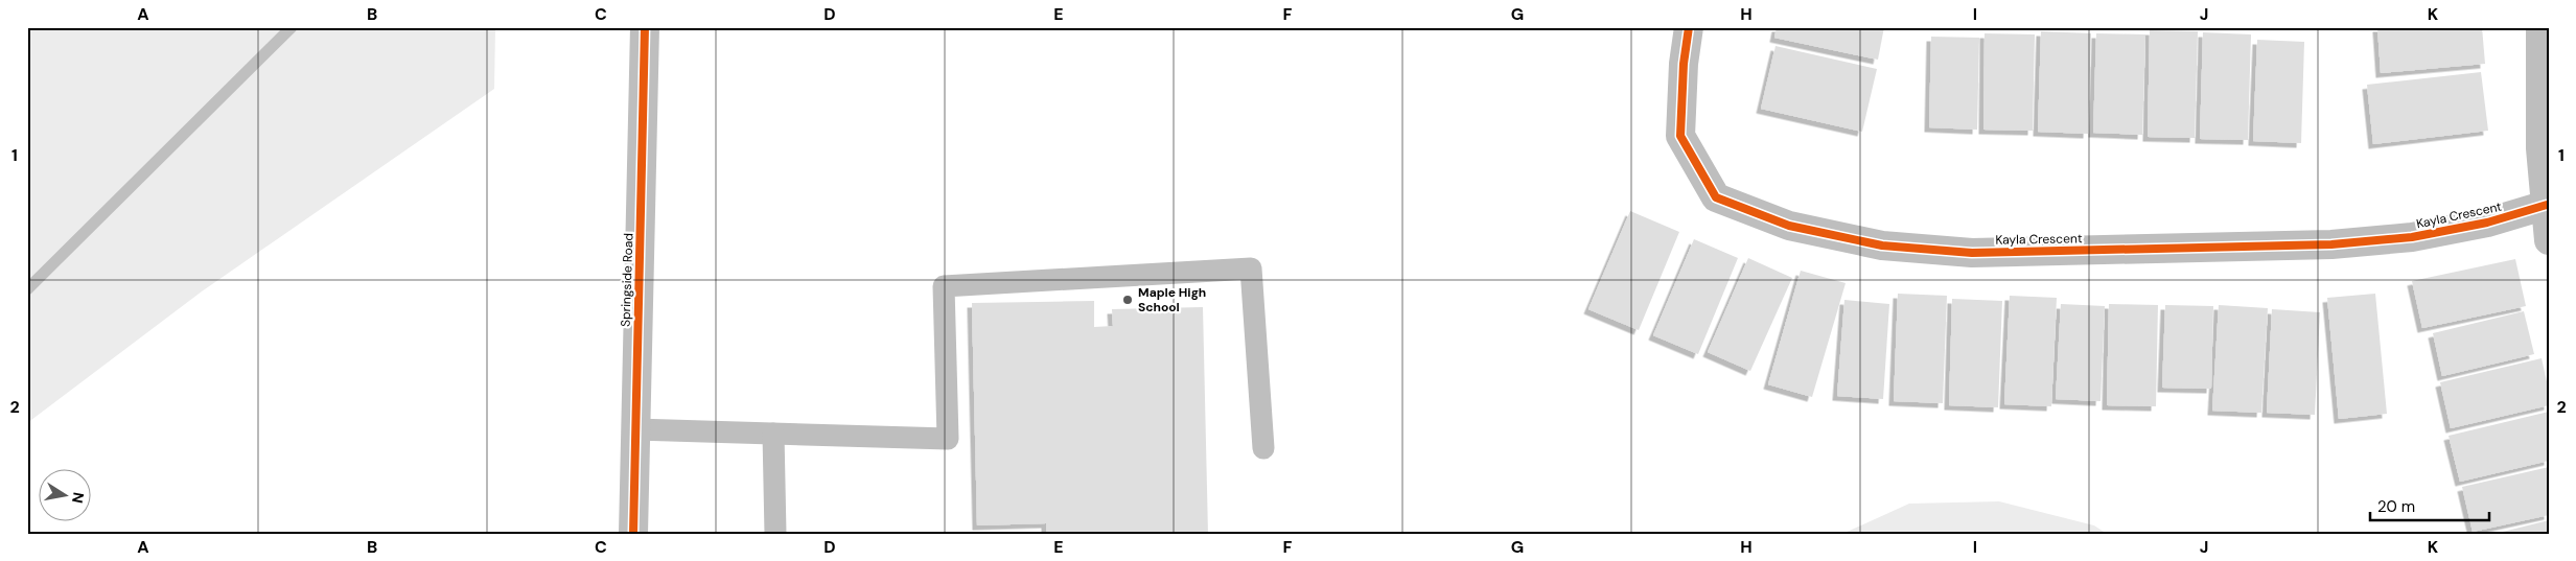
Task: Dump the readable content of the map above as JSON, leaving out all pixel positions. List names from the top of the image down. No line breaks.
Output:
{"streets":{"street":["Kayla Crescent","Springside Road"]},"places":["Maple High School"],"scale_bar":"20 m","north":"right","grid":{"columns":["A","B","C","D","E","F","G","H","I","J","K"],"rows":["1","2"]}}
